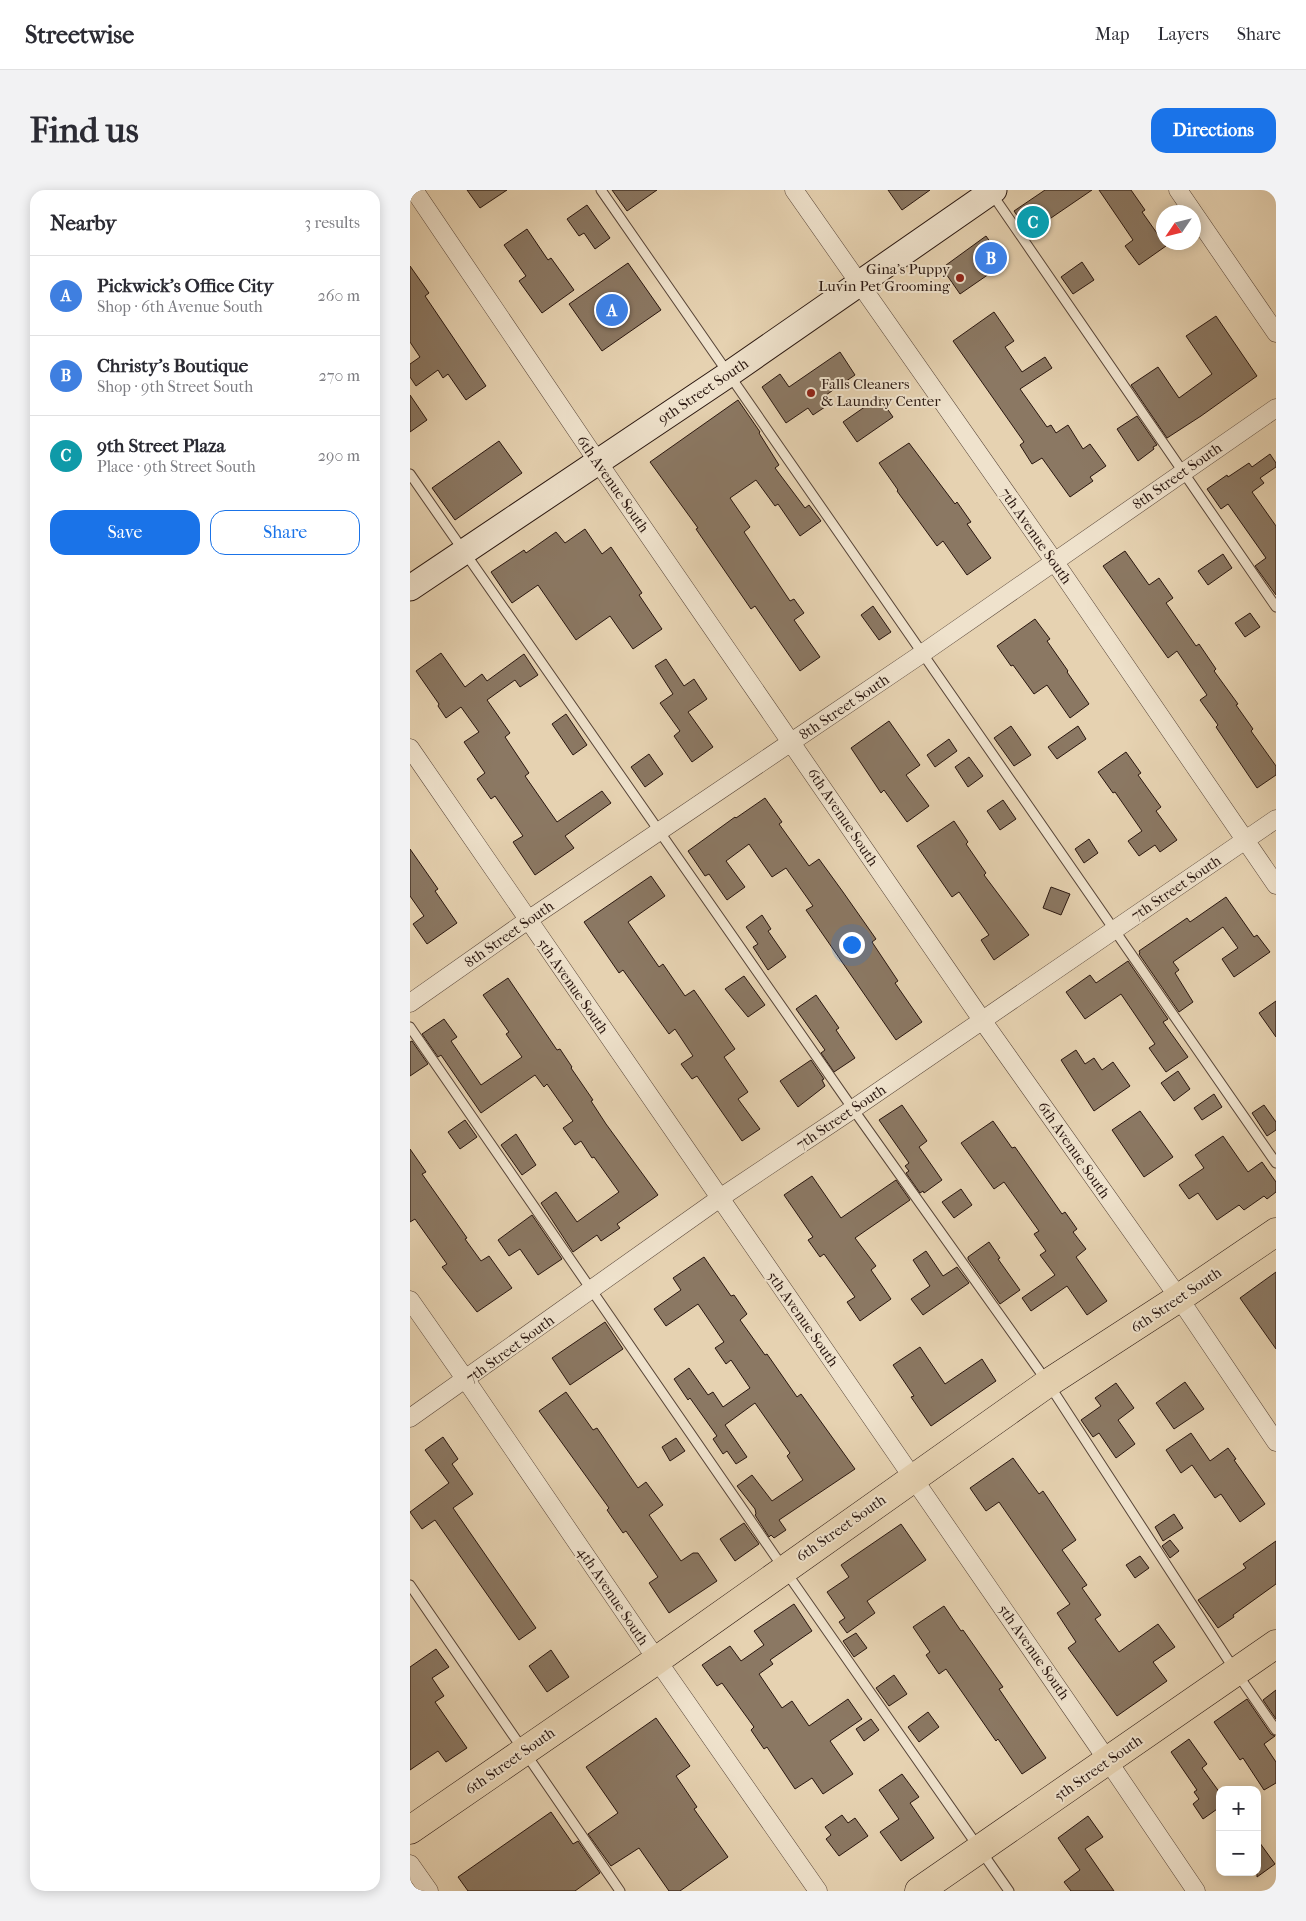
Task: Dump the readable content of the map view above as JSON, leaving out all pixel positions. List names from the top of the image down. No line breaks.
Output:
{"streets":{"main road":["9th Street South","6th Street South","5th Street South"],"street":["8th Street South","6th Avenue South","7th Avenue South","7th Street South","5th Avenue South","4th Avenue South"]},"crossings":[["9th Street South","6th Avenue South"],["9th Street South","7th Avenue South"],["8th Street South","6th Avenue South"],["8th Street South","7th Avenue South"],["8th Street South","5th Avenue South"],["6th Avenue South","7th Street South"],["6th Avenue South","6th Street South"],["7th Avenue South","7th Street South"],["7th Street South","5th Avenue South"],["7th Street South","4th Avenue South"],["5th Avenue South","6th Street South"],["5th Avenue South","5th Street South"],["6th Street South","4th Avenue South"]],"places":["Gina's Puppy Luvin Pet Grooming","Falls Cleaners & Laundry Center"],"north":"bottom left","page":{"header":"Streetwise","nav":["Map","Layers","Share"],"buttons":["Directions",["Save","Share"]],"title":"Find us","heading":["Nearby","3 results"],"pins":["C","B","A"],"list":[{"mark":"A","name":"Pickwick's Office City","note":"Shop · 6th Avenue South","value":"260 m"},{"mark":"B","name":"Christy's Boutique","note":"Shop · 9th Street South","value":"270 m"},{"mark":"C","name":"9th Street Plaza","note":"Place · 9th Street South","value":"290 m"}],"map_buttons":["+","−"]}}
